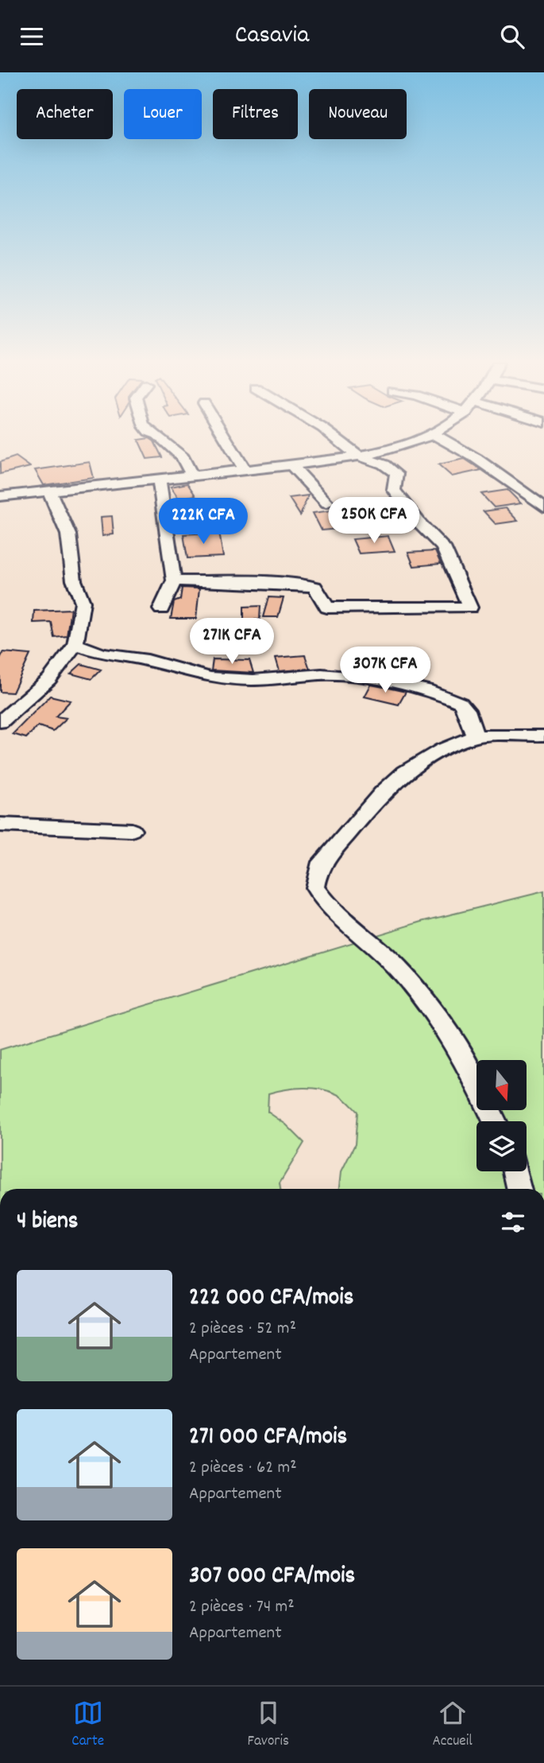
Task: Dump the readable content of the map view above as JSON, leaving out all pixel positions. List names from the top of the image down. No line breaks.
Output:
{"north":"bottom","page":{"header":"Casavia","chip":["Acheter","Louer","Filtres","Nouveau"],"price":["250K CFA","222K CFA","271K CFA","307K CFA"],"heading":"4 biens","list":[{"name":"222 000 CFA/mois","note":"2 pièces · 52 m² · Appartement"},{"name":"271 000 CFA/mois","note":"2 pièces · 62 m² · Appartement"},{"name":"307 000 CFA/mois","note":"2 pièces · 74 m² · Appartement"}],"tabs":["Carte","Favoris","Accueil"]}}
